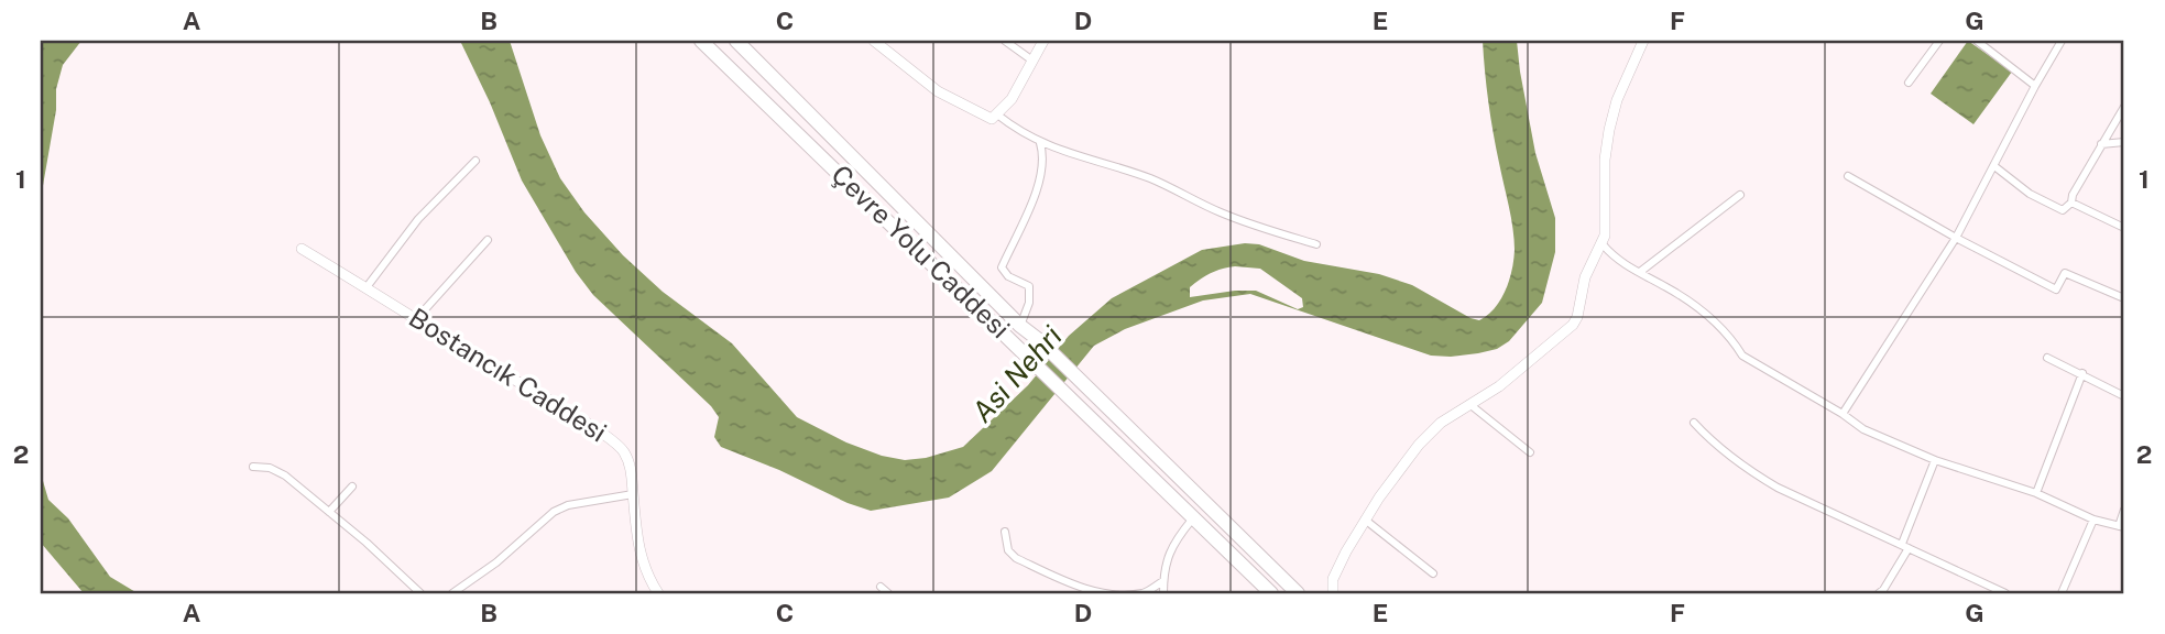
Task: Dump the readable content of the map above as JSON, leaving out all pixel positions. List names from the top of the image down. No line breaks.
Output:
{"streets":{"highway":["Çevre Yolu Caddesi"],"street":["Bostancık Caddesi"]},"water":["Asi Nehri"],"grid":{"columns":["A","B","C","D","E","F","G"],"rows":["1","2"]}}
